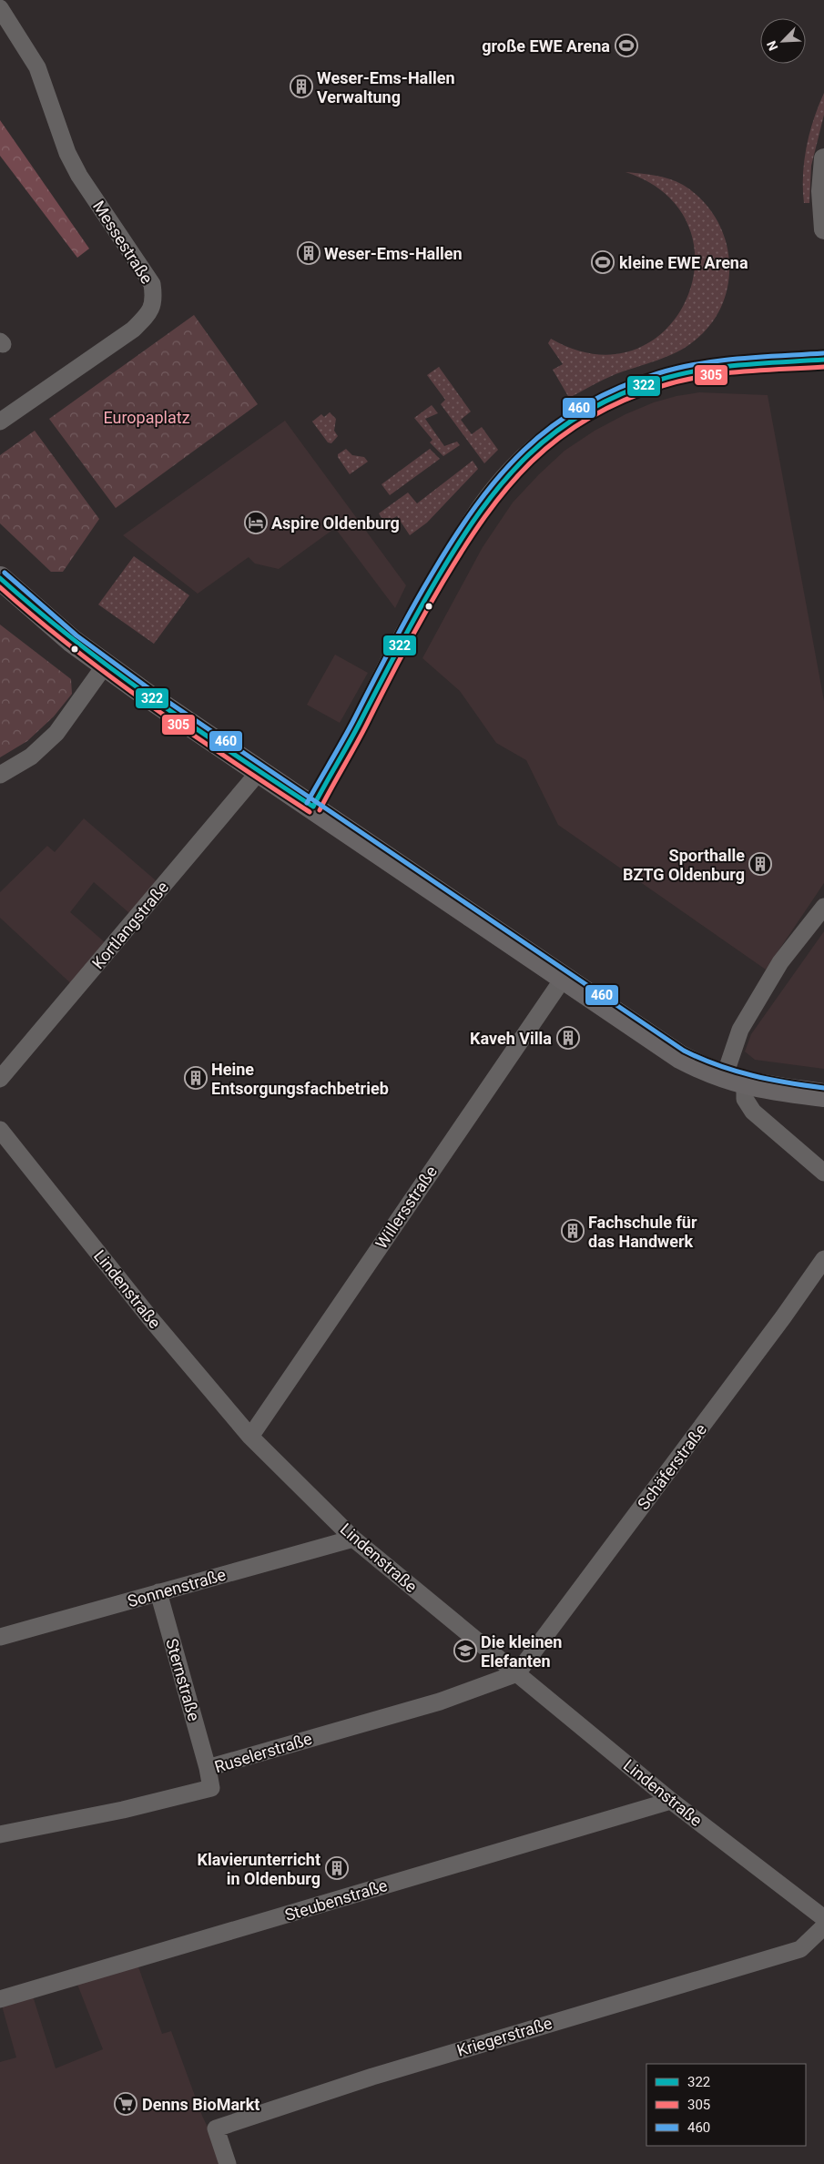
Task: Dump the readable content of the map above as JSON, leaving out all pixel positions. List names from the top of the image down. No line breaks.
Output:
{"streets":{"street":["Messestraße","Kortlangstraße","Willersstraße","Lindenstraße","Schäferstraße","Sonnenstraße","Sternstraße","Ruselerstraße","Steubenstraße","Kriegerstraße"]},"crossings":[["Willersstraße","Lindenstraße"],["Lindenstraße","Schäferstraße"],["Lindenstraße","Sonnenstraße"],["Lindenstraße","Ruselerstraße"],["Lindenstraße","Steubenstraße"],["Schäferstraße","Ruselerstraße"],["Sonnenstraße","Sternstraße"],["Sternstraße","Ruselerstraße"]],"parks":["Europaplatz"],"places":{"sports":["große EWE Arena","kleine EWE Arena"],"building":["Weser-Ems-Hallen Verwaltung","Weser-Ems-Hallen","Sporthalle BZTG Oldenburg","Kaveh Villa","Heine Entsorgungsfachbetrieb","Fachschule für das Handwerk","Klavierunterricht in Oldenburg"],"hotel":["Aspire Oldenburg"],"school or university":["Die kleinen Elefanten"],"supermarket":["Denns BioMarkt"]},"lines":["transit line 460","transit line 322","transit line 305"],"legend":["322","305","460"],"north":"bottom left"}
